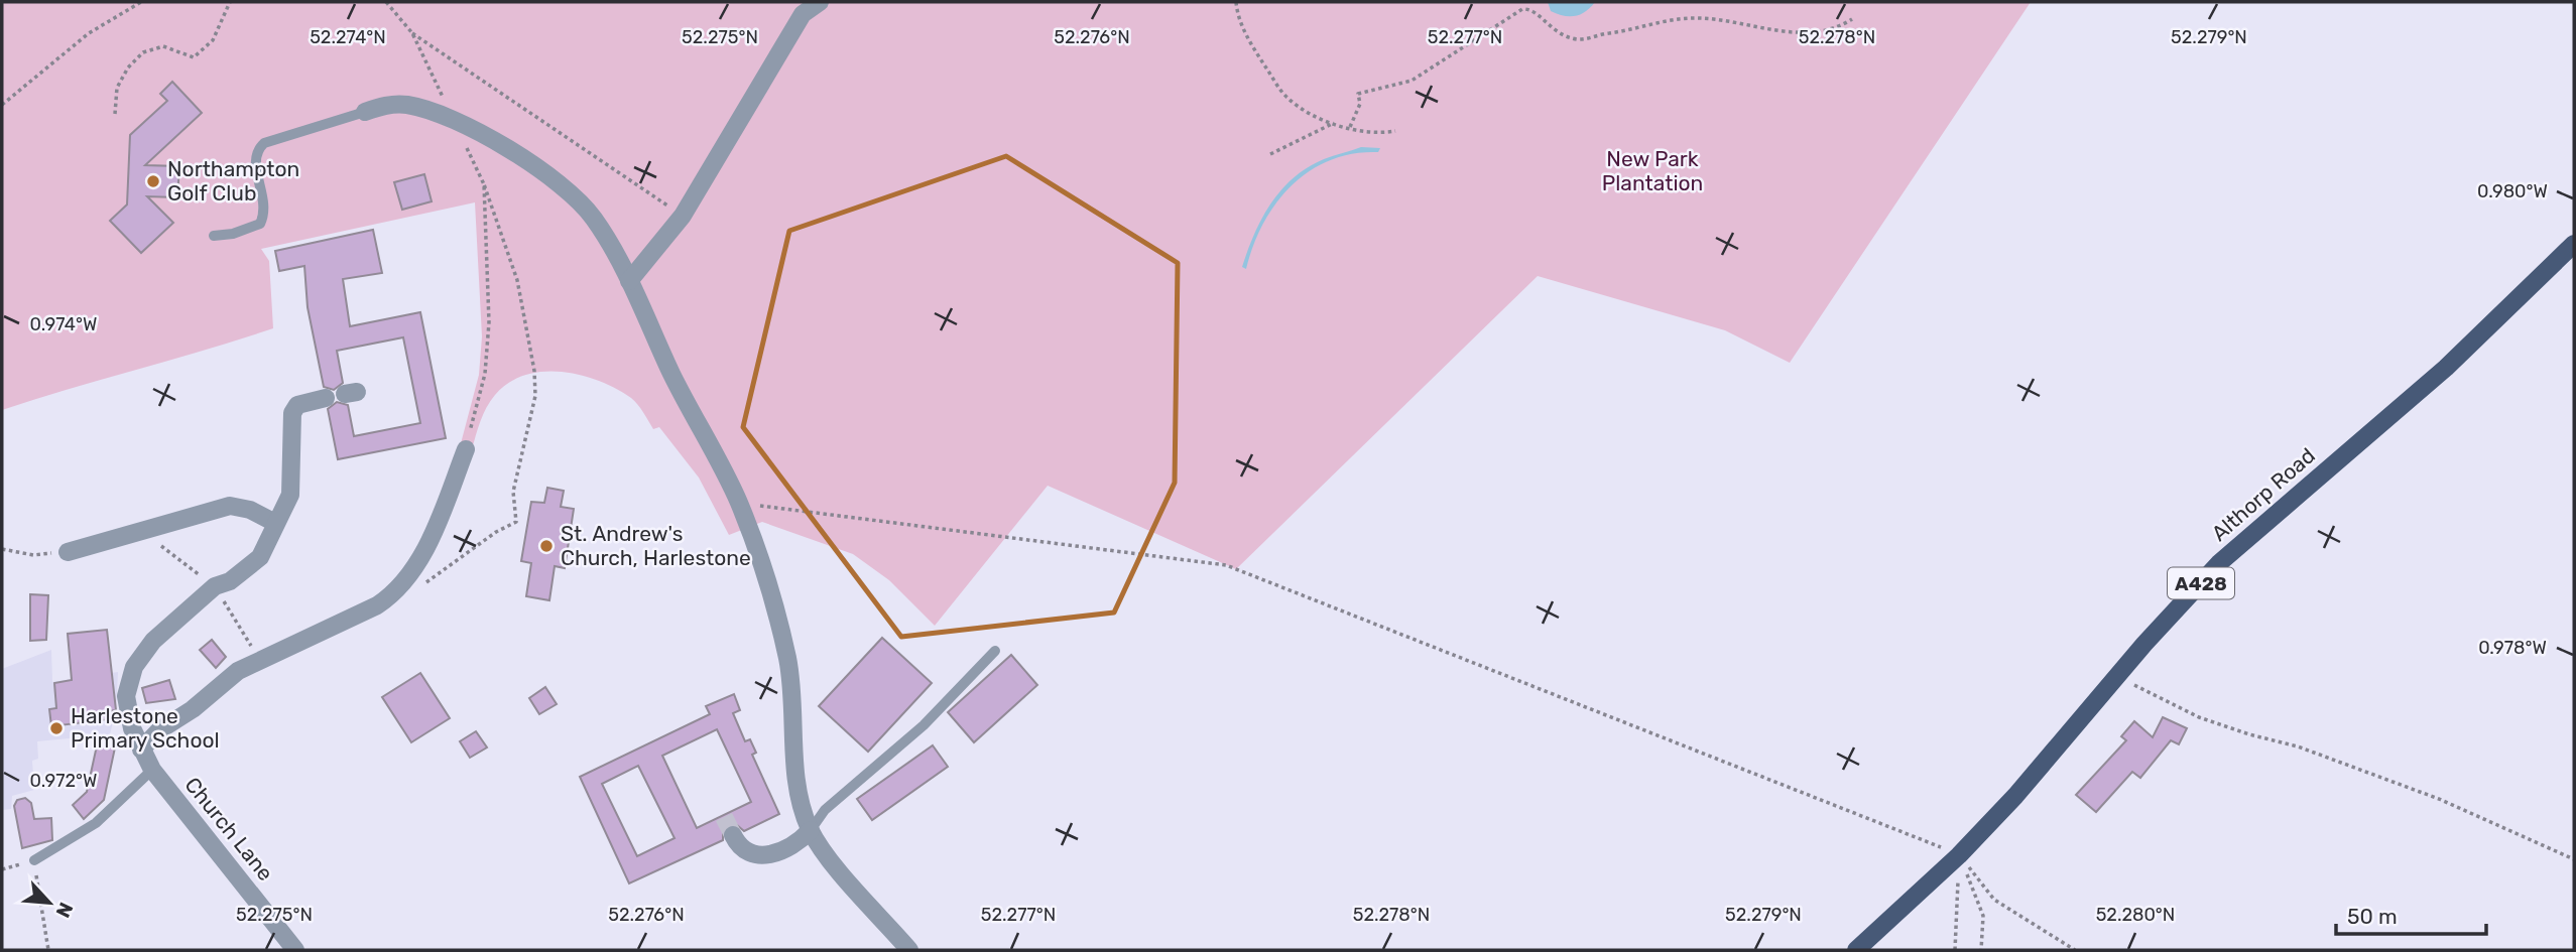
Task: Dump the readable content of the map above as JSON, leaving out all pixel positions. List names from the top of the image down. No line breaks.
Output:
{"streets":{"main road":["Althorp Road","A428"],"street":["Church Lane"]},"parks":["New Park Plantation"],"places":["Northampton Golf Club","St. Andrew's Church, Harlestone","Harlestone Primary School"],"scale_bar":"50 m","north":"bottom right","coordinates":["52.274°N","52.275°N","52.276°N","52.277°N","52.278°N","52.279°N","0.980°W","0.974°W","0.978°W","0.972°W","52.280°N"]}
